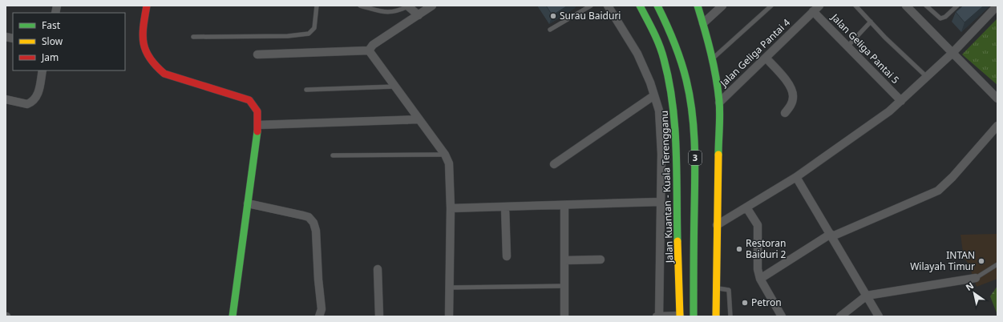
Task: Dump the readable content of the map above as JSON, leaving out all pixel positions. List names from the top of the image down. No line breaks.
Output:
{"streets":{"main road":["3","Jalan Kuantan - Kuala Terengganu"],"street":["Jalan Geliga Pantai 5","Jalan Geliga Pantai 4"]},"crossings":[["Jalan Geliga Pantai 5","Jalan Geliga Pantai 4"]],"places":["Surau Baiduri","Restoran Baiduri 2","INTAN Wilayah Timur","Petron"],"legend":["Fast","Slow","Jam"],"north":"top left"}
